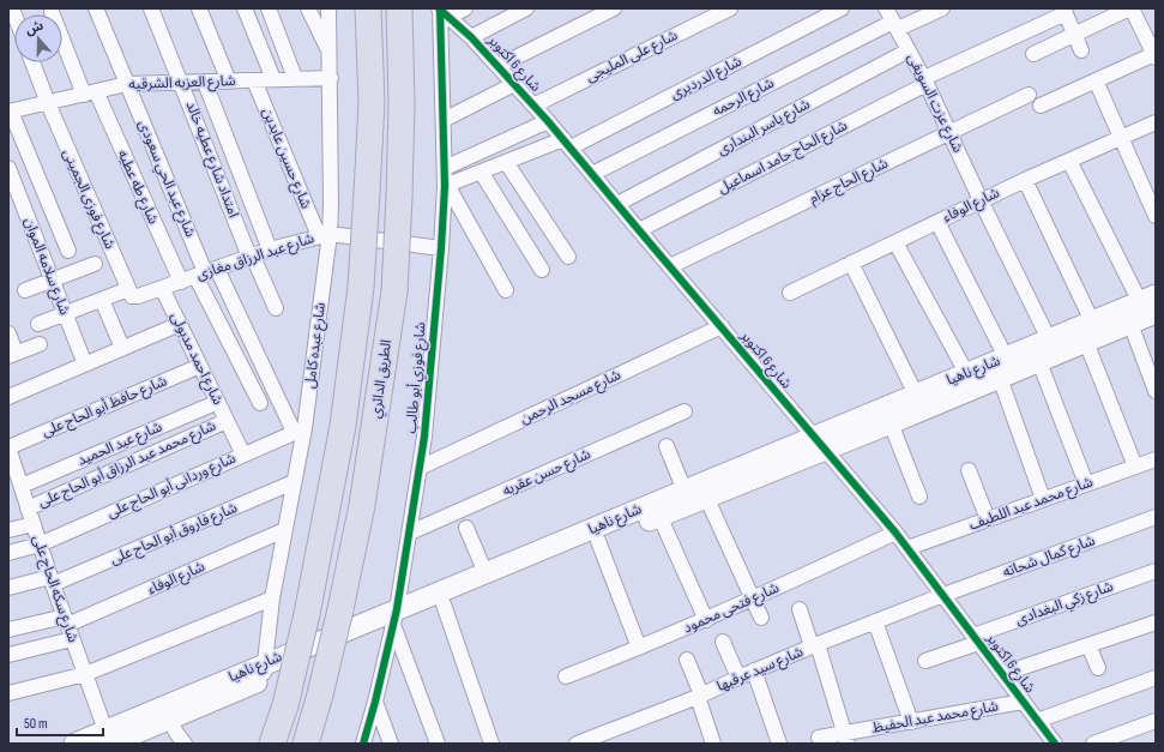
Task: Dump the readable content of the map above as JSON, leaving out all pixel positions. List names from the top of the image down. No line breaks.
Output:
{"streets":{"highway":["الطريق الدائري"],"main road":["شارع ناهيا"],"street":["شارع على المليجى","شارع 6 اكتوبر","شارع الدرديرى","شارع العزبه الشرقيه","شارع الرحمه","شارع عزت السويفى","شارع ياسر البندارى","شارع الحاج حامد اسماعيل","شارع حسين عابدين","امتداد شارع عطيه خالد","شارع عبد الحي سعودى","شارع الحاج عزام","شارع طه عطيه","شارع فوزى الجمينى","شارع الوفاء","شارع عبد الرزاق مغازى","شارع سلامه الموان","شارع عبده كامل","شارع احمد مدبولى","شارع فوزي أبو طالب","شارع مسجد الرحمن","شارع حافظ أبو الحاج على","شارع عبد الحميد","شارع محمد عبد الرزاق أبو الحاج على","شارع حسن عقربه","شارع وردانى أبو الحاج على","شارع محمد عبد اللطيف","شارع فاروق أبو الحاج على","شارع كمال شحاته","شارع سكه الحاج على","شارع زكي البغدادى","شارع فتحى محمود","شارع سيد عرقبها","شارع محمد عبد الحفيظ"]},"crossings":[["شارع على المليجى","شارع 6 اكتوبر"],["شارع 6 اكتوبر","شارع الدرديرى"],["شارع 6 اكتوبر","شارع الرحمه"],["شارع 6 اكتوبر","شارع ياسر البندارى"],["شارع 6 اكتوبر","شارع الحاج حامد اسماعيل"],["شارع 6 اكتوبر","شارع الحاج عزام"],["شارع 6 اكتوبر","شارع ناهيا"],["شارع 6 اكتوبر","شارع فوزي أبو طالب"],["شارع 6 اكتوبر","شارع مسجد الرحمن"],["شارع 6 اكتوبر","شارع محمد عبد اللطيف"],["شارع 6 اكتوبر","شارع كمال شحاته"],["شارع 6 اكتوبر","شارع زكي البغدادى"],["شارع 6 اكتوبر","شارع فتحى محمود"],["شارع 6 اكتوبر","شارع سيد عرقبها"],["شارع 6 اكتوبر","شارع محمد عبد الحفيظ"],["شارع الدرديرى","شارع فوزي أبو طالب"],["شارع العزبه الشرقيه","شارع حسين عابدين"],["شارع العزبه الشرقيه","امتداد شارع عطيه خالد"],["شارع العزبه الشرقيه","شارع عبد الحي سعودى"],["شارع العزبه الشرقيه","شارع طه عطيه"],["شارع العزبه الشرقيه","شارع فوزى الجمينى"],["شارع العزبه الشرقيه","شارع عبده كامل"],["شارع الرحمه","شارع عزت السويفى"],["شارع عزت السويفى","شارع ياسر البندارى"],["شارع عزت السويفى","شارع الحاج حامد اسماعيل"],["شارع عزت السويفى","شارع الحاج عزام"],["شارع عزت السويفى","شارع الوفاء"],["شارع عزت السويفى","شارع ناهيا"],["شارع حسين عابدين","شارع عبد الرزاق مغازى"],["شارع حسين عابدين","شارع عبده كامل"],["امتداد شارع عطيه خالد","شارع عبد الرزاق مغازى"],["شارع عبد الحي سعودى","شارع عبد الرزاق مغازى"],["شارع طه عطيه","شارع عبد الرزاق مغازى"],["شارع فوزى الجمينى","شارع عبد الرزاق مغازى"],["شارع الوفاء","شارع عبده كامل"],["شارع الوفاء","شارع سكه الحاج على"],["شارع عبد الرزاق مغازى","شارع سلامه الموان"],["شارع عبد الرزاق مغازى","شارع عبده كامل"],["شارع عبد الرزاق مغازى","شارع احمد مدبولى"],["شارع عبد الرزاق مغازى","شارع فوزي أبو طالب"],["شارع عبده كامل","شارع ناهيا"],["شارع عبده كامل","شارع وردانى أبو الحاج على"],["شارع عبده كامل","شارع فاروق أبو الحاج على"],["شارع احمد مدبولى","شارع حافظ أبو الحاج على"],["شارع احمد مدبولى","شارع عبد الحميد"],["شارع احمد مدبولى","شارع محمد عبد الرزاق أبو الحاج على"],["شارع احمد مدبولى","شارع وردانى أبو الحاج على"],["شارع ناهيا","شارع فوزي أبو طالب"],["شارع ناهيا","شارع سكه الحاج على"],["شارع فوزي أبو طالب","شارع مسجد الرحمن"],["شارع فوزي أبو طالب","شارع حسن عقربه"],["شارع حافظ أبو الحاج على","شارع سكه الحاج على"],["شارع عبد الحميد","شارع سكه الحاج على"],["شارع محمد عبد الرزاق أبو الحاج على","شارع سكه الحاج على"],["شارع وردانى أبو الحاج على","شارع سكه الحاج على"],["شارع فاروق أبو الحاج على","شارع سكه الحاج على"],["شارع كمال شحاته","شارع سيد عرقبها"]],"scale_bar":"50 m","north":"top"}
